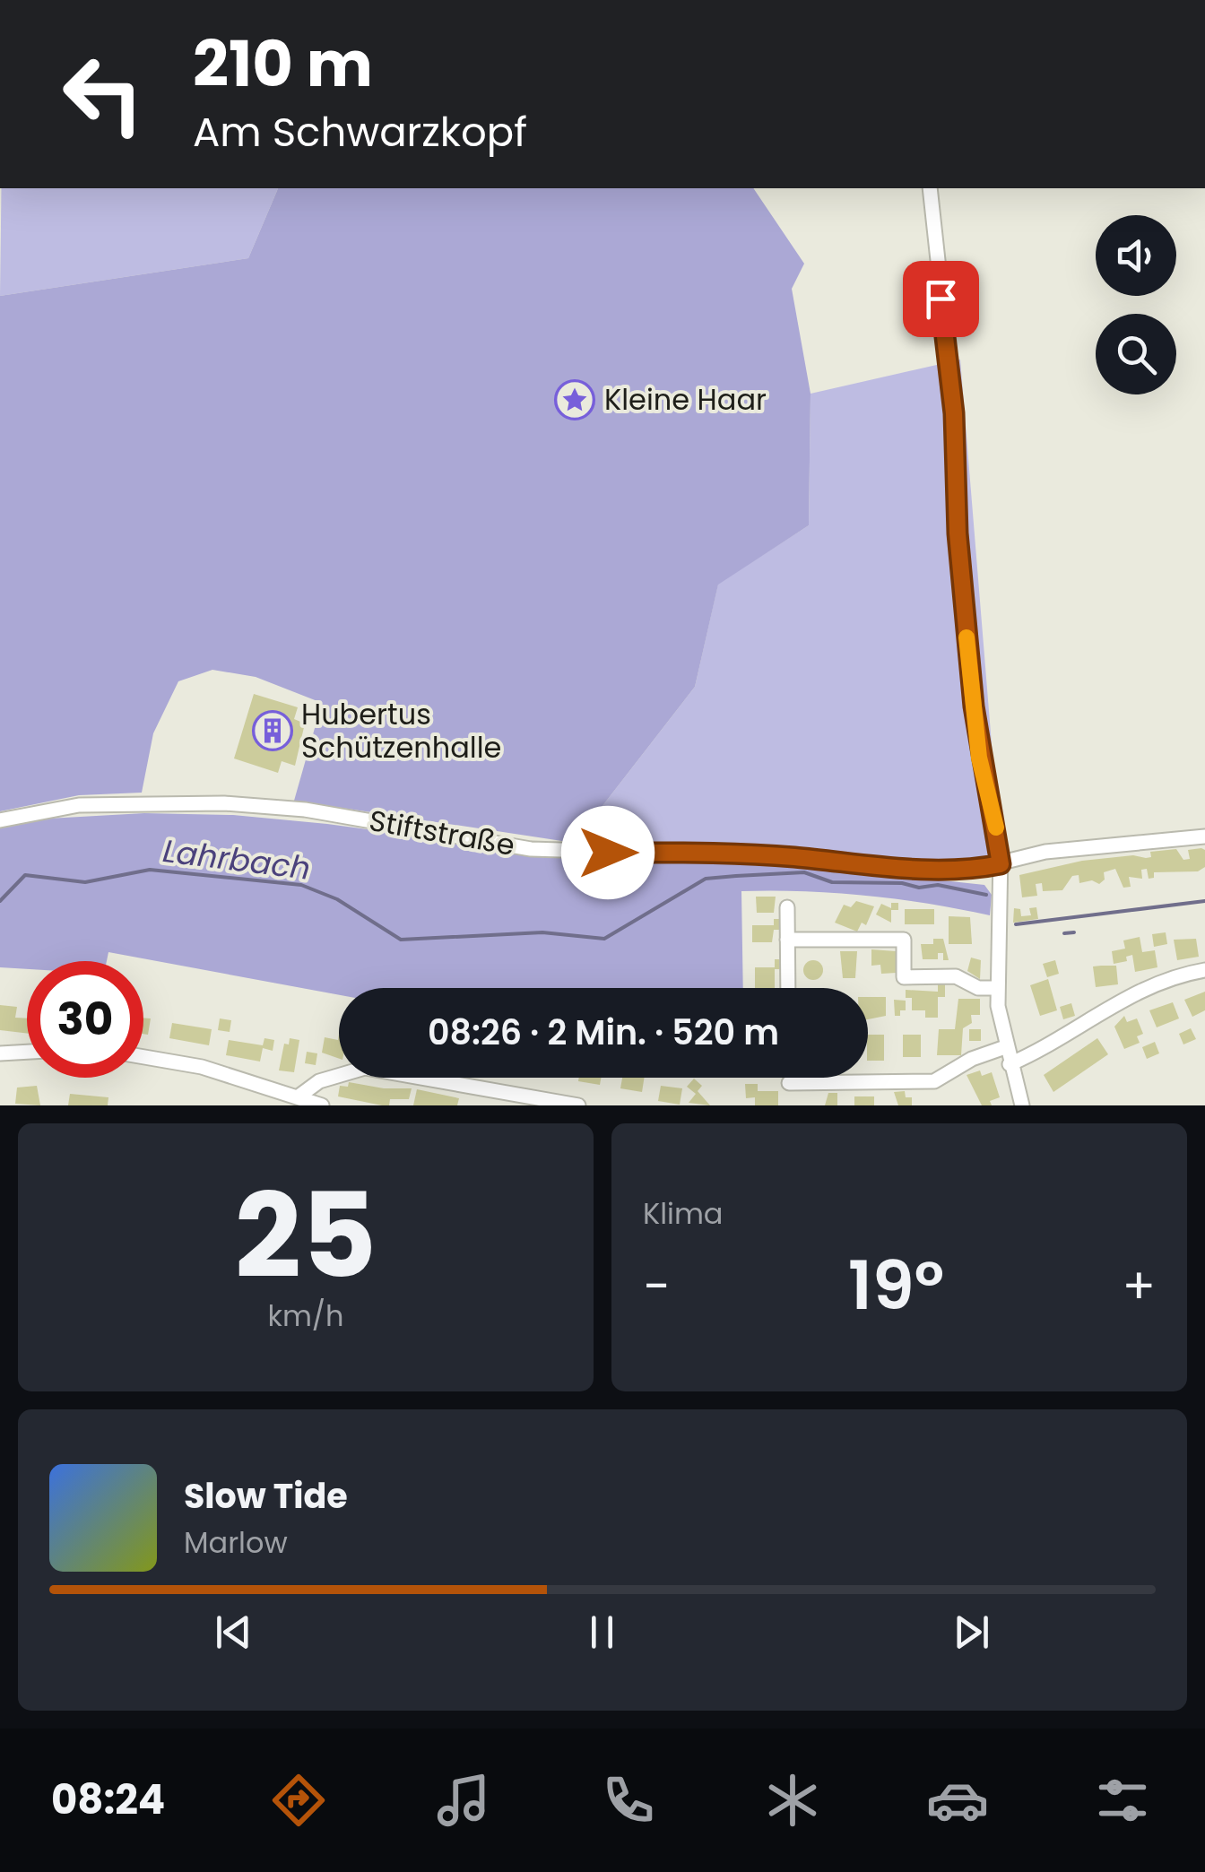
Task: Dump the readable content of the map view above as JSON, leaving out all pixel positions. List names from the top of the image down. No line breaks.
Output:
{"streets":{"street":["Stiftstraße"]},"water":["Lahrbach"],"places":{"place":["Kleine Haar"],"building":["Hubertus Schützenhalle"]},"page":{"turn":["210 m","Am Schwarzkopf"],"limit":"30","trip":"08:26 · 2 Min. · 520 m","tile":[["25","km/h"],"Klima"],"heat":["−","19°","+"],"song":["Slow Tide","Marlow"],"tabs":"08:24"}}
